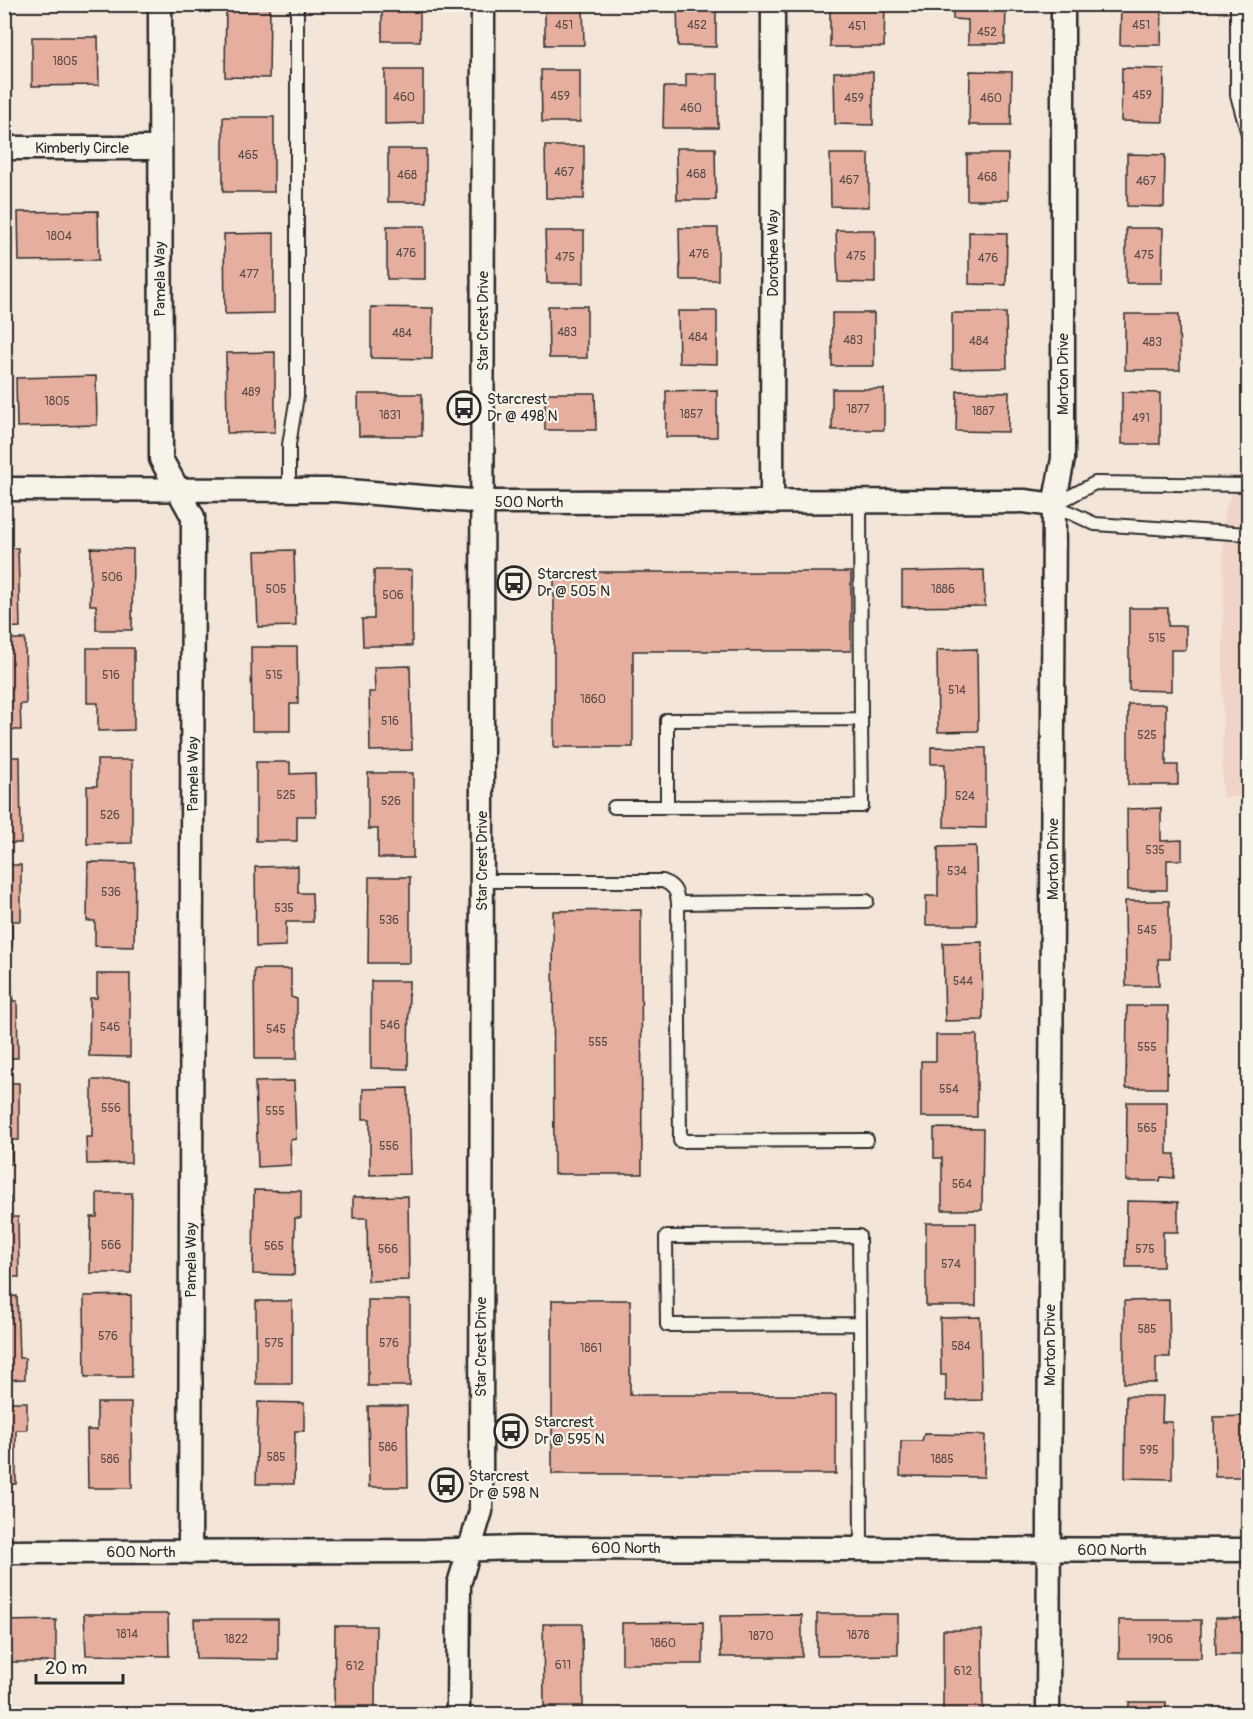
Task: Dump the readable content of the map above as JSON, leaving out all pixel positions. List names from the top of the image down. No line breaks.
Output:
{"streets":{"street":["Kimberly Circle","Dorothea Way","Pamela Way","Star Crest Drive","Morton Drive","500 North","600 North"]},"crossings":[["Kimberly Circle","Pamela Way"],["Dorothea Way","500 North"],["Pamela Way","500 North"],["Pamela Way","600 North"],["Star Crest Drive","500 North"],["Star Crest Drive","600 North"],["Morton Drive","500 North"],["Morton Drive","600 North"]],"places":{"bus stop":["Starcrest Dr @ 498 N","Starcrest Dr @ 505 N","Starcrest Dr @ 595 N","Starcrest Dr @ 598 N"]},"house_numbers":["451","452","451","451","452","1805","459","459","460","459","460","460","465","467","468","468","468","467","467","1804","476","476","475","475","475","476","477","483","484","484","483","484","483","489","1805","1877","1887","1857","1831","491","506","505","1886","506","515","516","515","514","1860","516","525","525","524","526","526","535","534","536","535","536","545","544","546","546","545","555","555","554","556","555","565","556","564","566","565","566","575","574","585","576","575","576","584","1861","586","595","585","586","1885","1814","1878","1870","1822","1906","1860","611","612","612"],"scale_bar":"20 m"}
